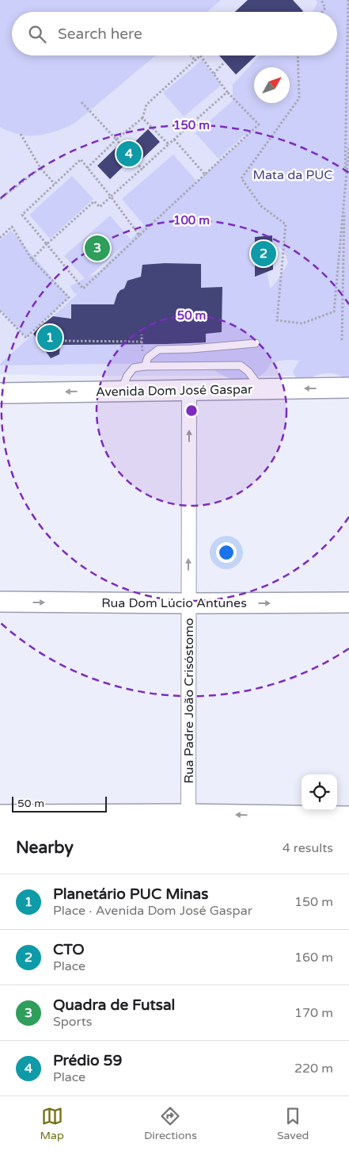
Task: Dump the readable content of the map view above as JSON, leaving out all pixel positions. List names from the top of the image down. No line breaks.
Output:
{"streets":{"street":["Avenida Dom José Gaspar","Rua Dom Lúcio Antunes","Rua Padre João Crisóstomo"]},"crossings":[["Avenida Dom José Gaspar","Rua Padre João Crisóstomo"],["Rua Dom Lúcio Antunes","Rua Padre João Crisóstomo"]],"one_way":["Avenida Dom José Gaspar","Rua Dom Lúcio Antunes","Rua Padre João Crisóstomo"],"parks":["Mata da PUC"],"scale_bar":"50 m","north":"top right","page":{"search":"Search here","pins":["4","3","2","1"],"scale":"50 m","heading":["Nearby","4 results"],"list":[{"mark":"1","name":"Planetário PUC Minas","note":"Place · Avenida Dom José Gaspar","value":"150 m"},{"mark":"2","name":"CTO","note":"Place","value":"160 m"},{"mark":"3","name":"Quadra de Futsal","note":"Sports","value":"170 m"},{"mark":"4","name":"Prédio 59","note":"Place","value":"220 m"}],"nav":["Map","Directions","Saved"]},"rings":["150 m","100 m","50 m"]}
